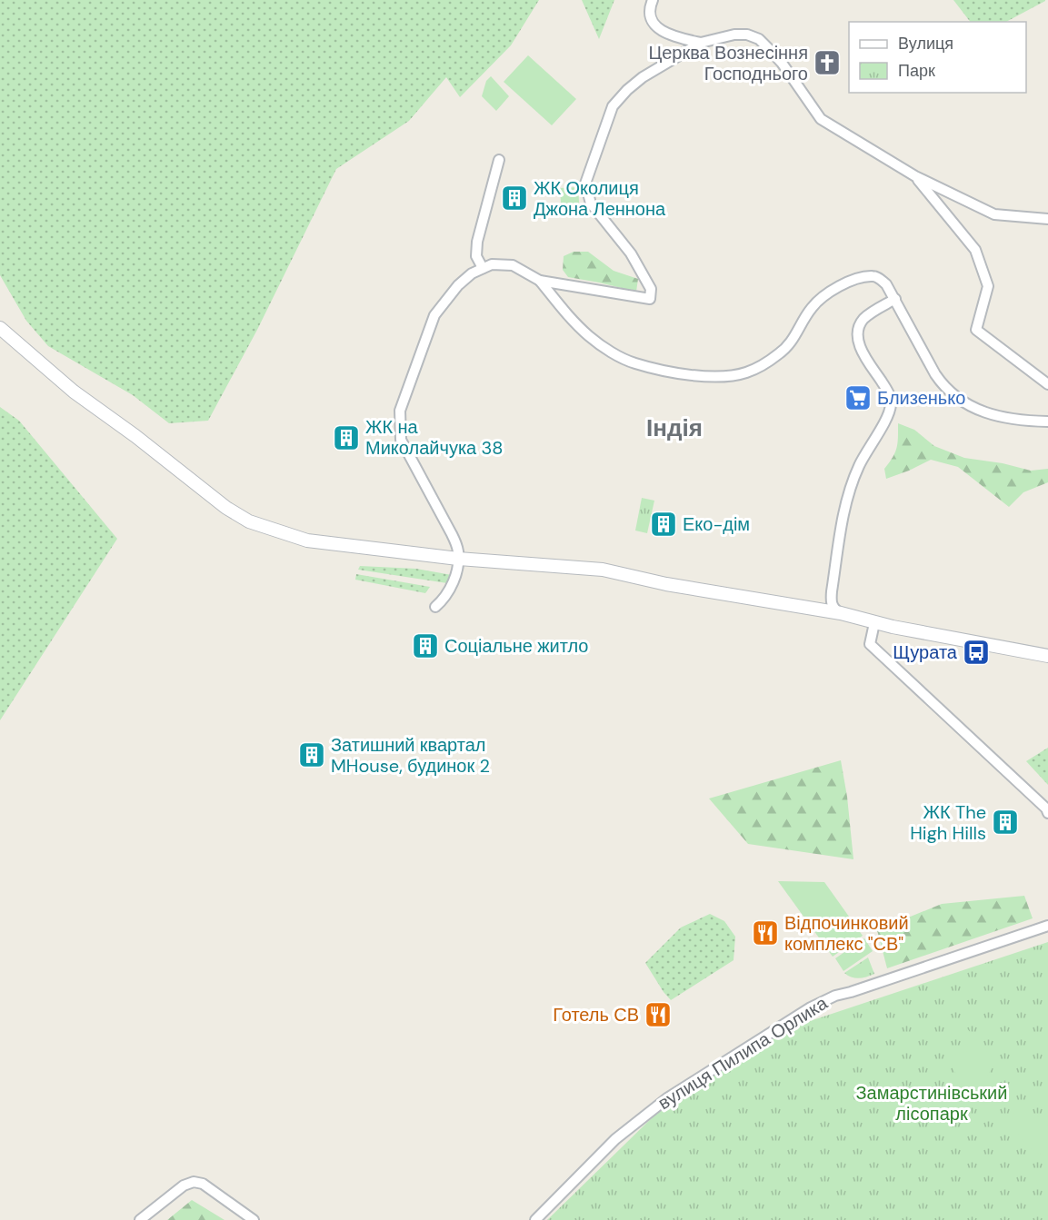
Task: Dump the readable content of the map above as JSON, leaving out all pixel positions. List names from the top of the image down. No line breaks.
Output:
{"streets":{"street":["вулиця Пилипа Орлика"]},"districts":["Індія"],"parks":["Замарстинівський лісопарк"],"places":{"church":["Церква Вознесіння Господнього"],"building":["ЖК Околиця Джона Леннона","ЖК на Миколайчука 38","Еко-дім","Соціальне житло","Затишний квартал MHouse, будинок 2","ЖК The High Hills"],"supermarket":["Близенько"],"bus stop":["Щурата"],"restaurant":["Відпочинковий комплекс \"СВ\"","Готель СВ"]},"legend":["Вулиця","Парк"]}
